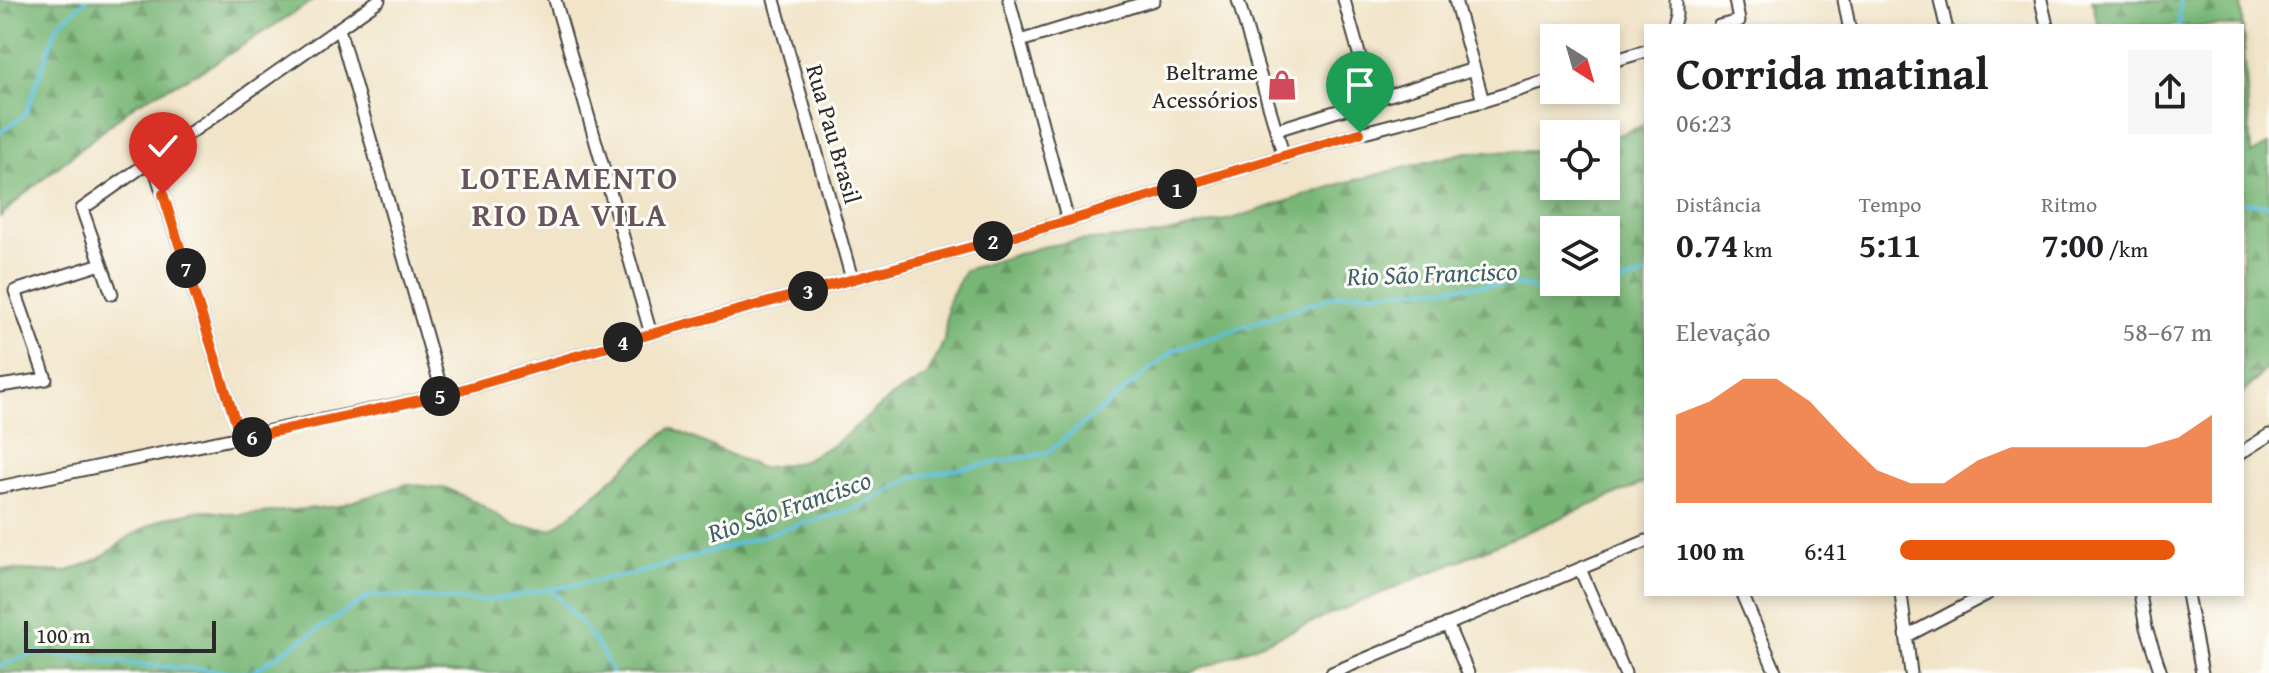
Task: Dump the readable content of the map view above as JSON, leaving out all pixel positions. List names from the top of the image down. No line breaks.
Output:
{"streets":{"street":["Rua Pau Brasil"]},"districts":["LOTEAMENTO RIO DA VILA"],"water":["Rio São Francisco"],"places":{"shop":["Beltrame Acessórios"]},"scale_bar":"100 m","north":"bottom right","page":{"heading":["Corrida matinal","06:23"],"stats":[["Distância","0.74 km"],["Tempo","5:11"],["Ritmo","7:00 /km"]],"pins":["1","2","7","3","4","5","6"],"chart":["Elevação","58–67 m"],"list":[{"name":"100 m","note":"6:41"}],"scale":"100 m"}}
